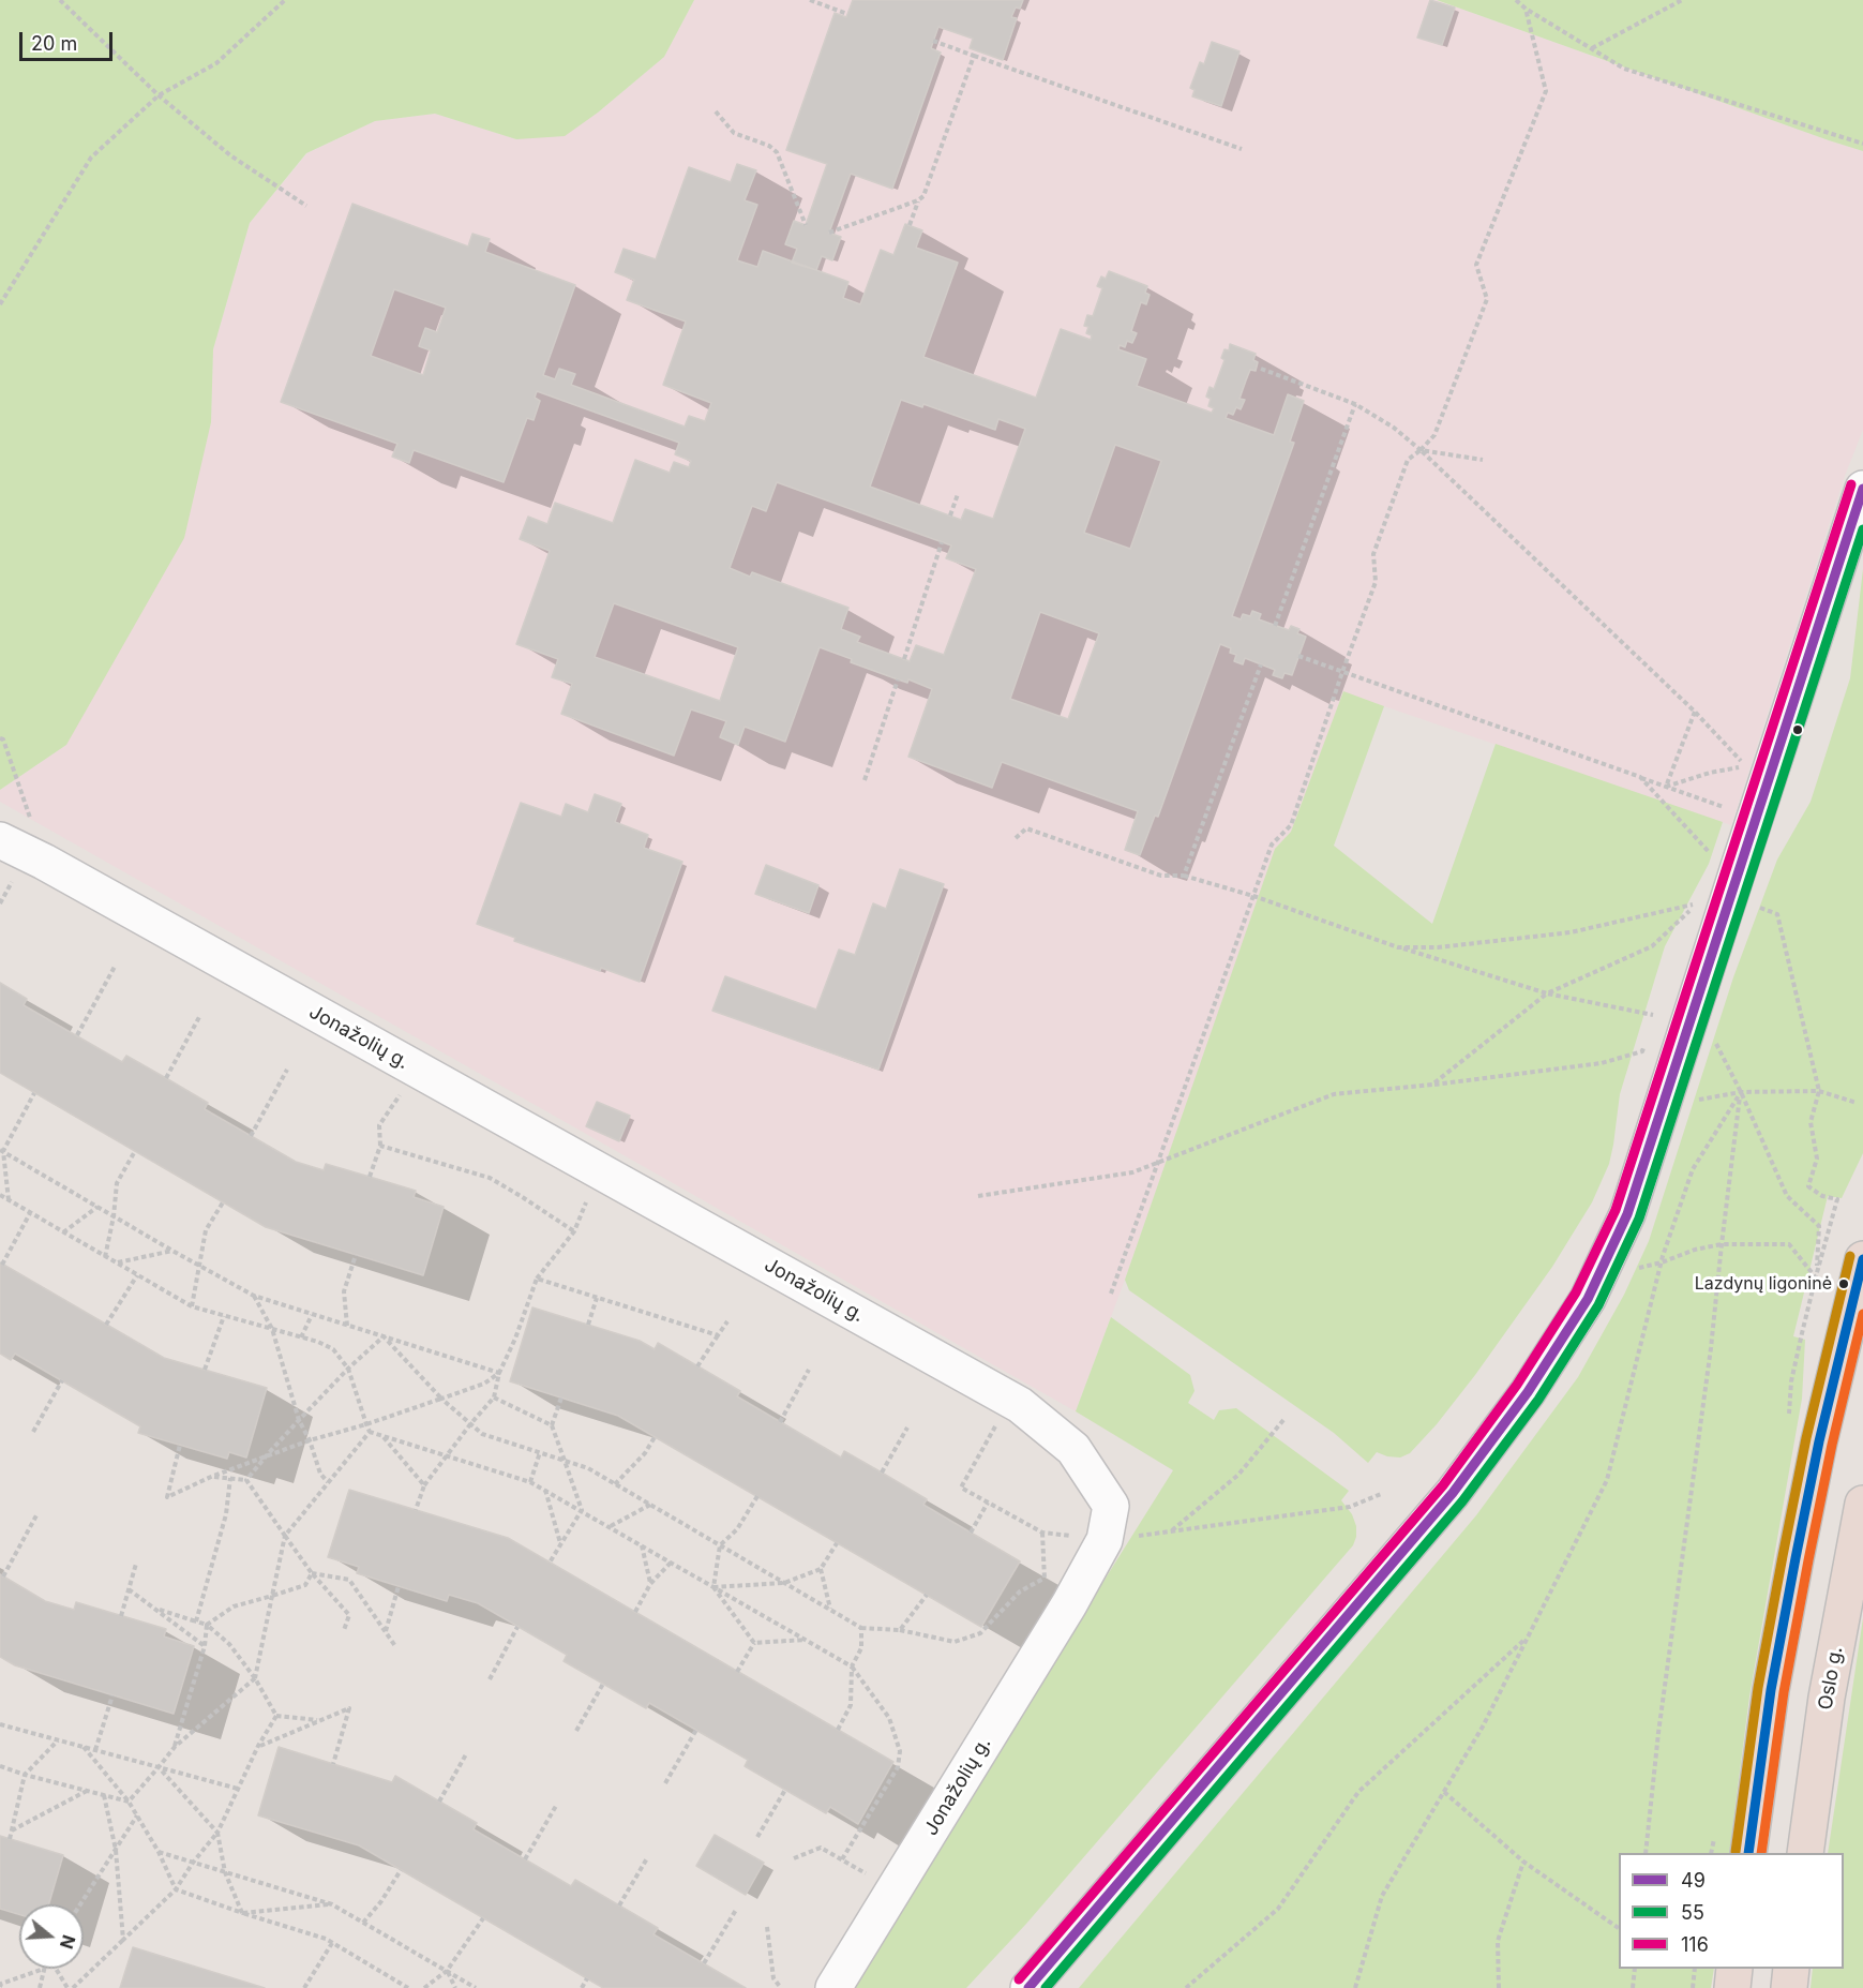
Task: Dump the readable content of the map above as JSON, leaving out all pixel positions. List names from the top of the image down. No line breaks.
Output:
{"streets":{"highway":["Oslo g."],"street":["Jonažolių g."]},"places":["Lazdynų ligoninė"],"lines":["transit line 116","transit line 49","transit line 55"],"legend":["49","55","116"],"scale_bar":"20 m","north":"right"}
